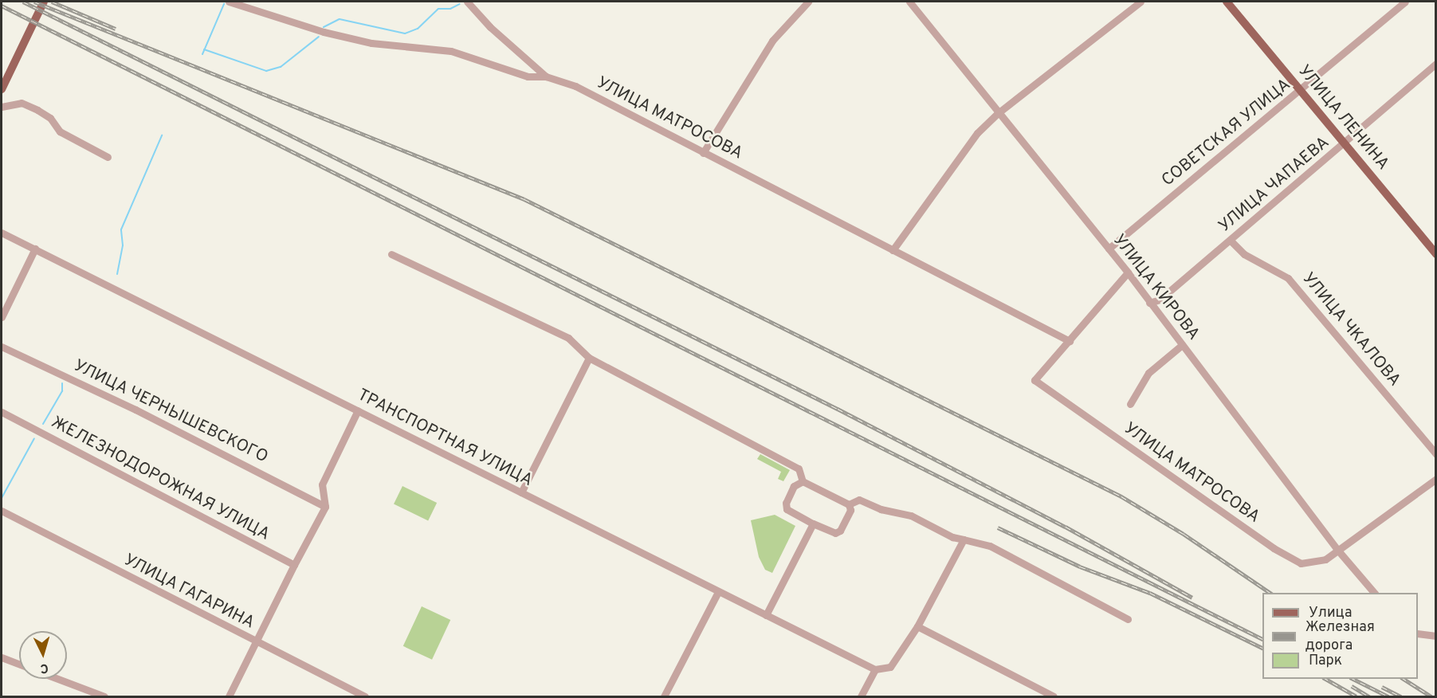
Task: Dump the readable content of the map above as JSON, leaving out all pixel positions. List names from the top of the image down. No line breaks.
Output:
{"streets":{"main road":["УЛИЦА ЛЕНИНА"],"street":["УЛИЦА МАТРОСОВА","СОВЕТСКАЯ УЛИЦА","УЛИЦА ЧАПАЕВА","УЛИЦА КИРОВА","УЛИЦА ЧКАЛОВА","УЛИЦА ЧЕРНЫШЕВСКОГО","ТРАНСПОРТНАЯ УЛИЦА","ЖЕЛЕЗНОДОРОЖНАЯ УЛИЦА","УЛИЦА ГАГАРИНА"]},"crossings":[["УЛИЦА ЛЕНИНА","СОВЕТСКАЯ УЛИЦА"],["УЛИЦА ЛЕНИНА","УЛИЦА ЧАПАЕВА"],["УЛИЦА МАТРОСОВА","УЛИЦА КИРОВА"],["СОВЕТСКАЯ УЛИЦА","УЛИЦА КИРОВА"],["УЛИЦА ЧАПАЕВА","УЛИЦА КИРОВА"],["УЛИЦА ЧАПАЕВА","УЛИЦА ЧКАЛОВА"]],"legend":["Улица","Железная дорога","Парк"],"north":"bottom"}
